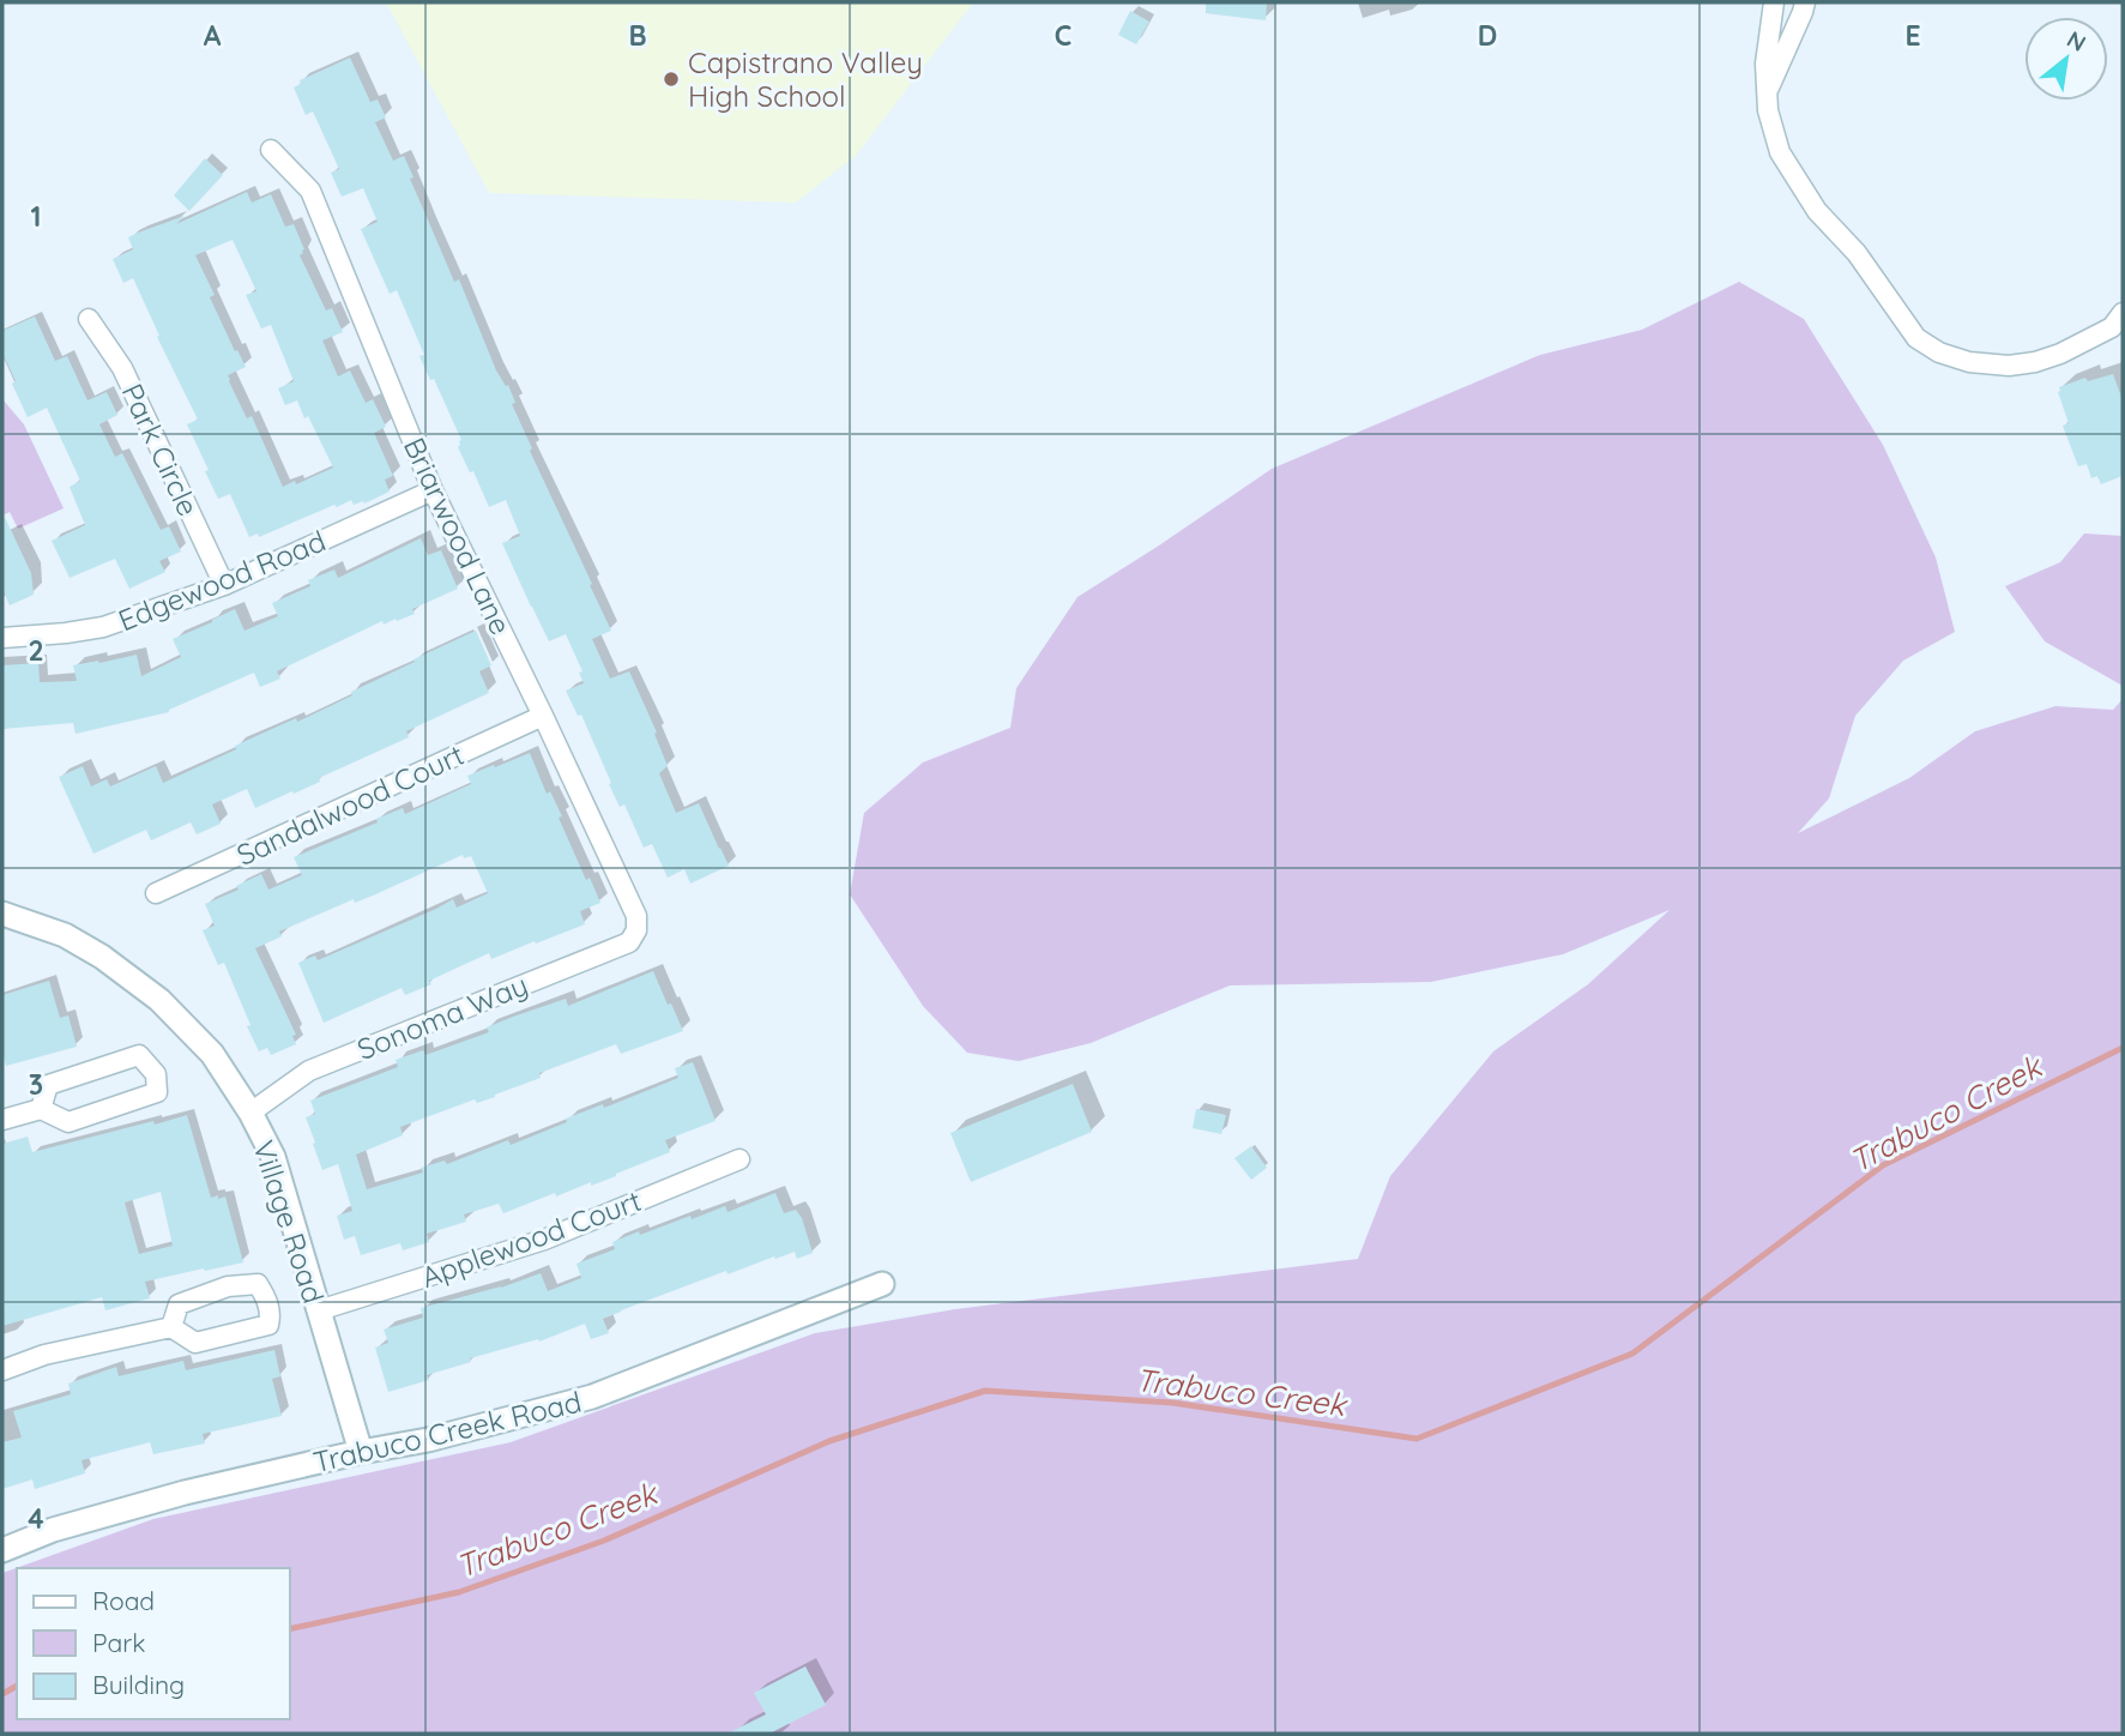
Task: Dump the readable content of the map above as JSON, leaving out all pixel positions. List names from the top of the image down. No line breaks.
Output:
{"streets":{"street":["Park Circle","Briarwood Lane","Edgewood Road","Sandalwood Court","Sonoma Way","Village Road","Applewood Court","Trabuco Creek Road"]},"crossings":[["Park Circle","Edgewood Road"],["Briarwood Lane","Edgewood Road"],["Briarwood Lane","Sandalwood Court"],["Briarwood Lane","Sonoma Way"],["Sonoma Way","Village Road"],["Village Road","Applewood Court"],["Village Road","Trabuco Creek Road"]],"water":["Trabuco Creek"],"places":["Capistrano Valley High School"],"legend":["Road","Park","Building"],"north":"top right","grid":{"columns":["A","B","C","D","E"],"rows":["1","2","3","4"]}}
